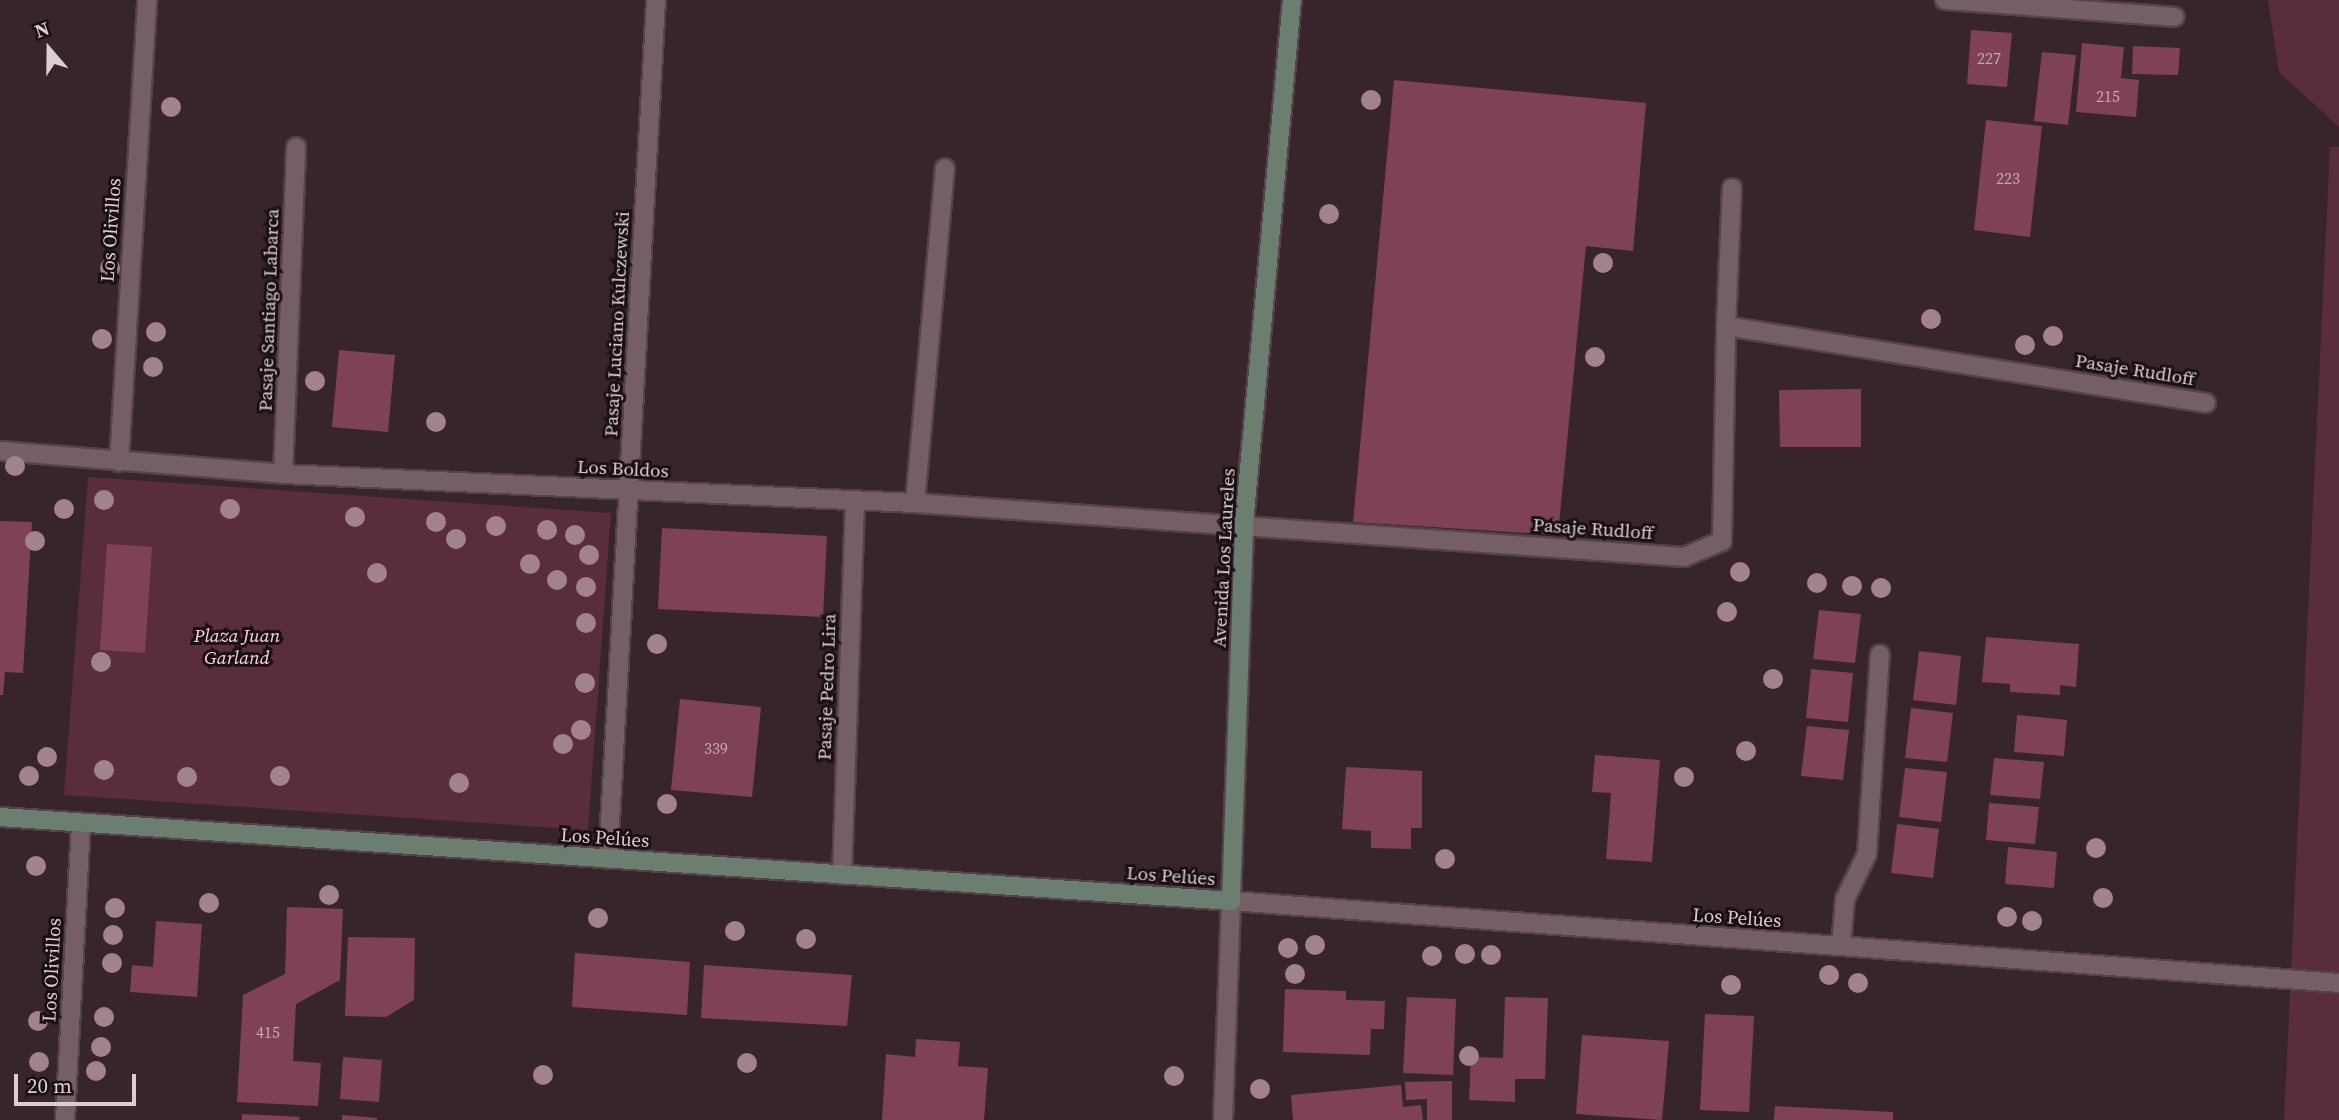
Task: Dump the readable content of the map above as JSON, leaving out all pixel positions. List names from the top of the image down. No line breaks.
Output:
{"streets":{"street":["Los Olivillos","Pasaje Santiago Labarca","Pasaje Luciano Kulczewski","Pasaje Rudloff","Los Boldos","Avenida Los Laureles","Pasaje Pedro Lira","Los Pelúes"]},"crossings":[["Los Olivillos","Los Boldos"],["Los Olivillos","Los Pelúes"],["Pasaje Santiago Labarca","Los Boldos"],["Pasaje Luciano Kulczewski","Los Boldos"],["Pasaje Luciano Kulczewski","Los Pelúes"],["Pasaje Rudloff","Los Boldos"],["Pasaje Rudloff","Avenida Los Laureles"],["Los Boldos","Avenida Los Laureles"],["Los Boldos","Pasaje Pedro Lira"],["Avenida Los Laureles","Los Pelúes"],["Pasaje Pedro Lira","Los Pelúes"]],"parks":["Plaza Juan Garland"],"house_numbers":["227","215","223","339","415"],"scale_bar":"20 m","north":"top"}
